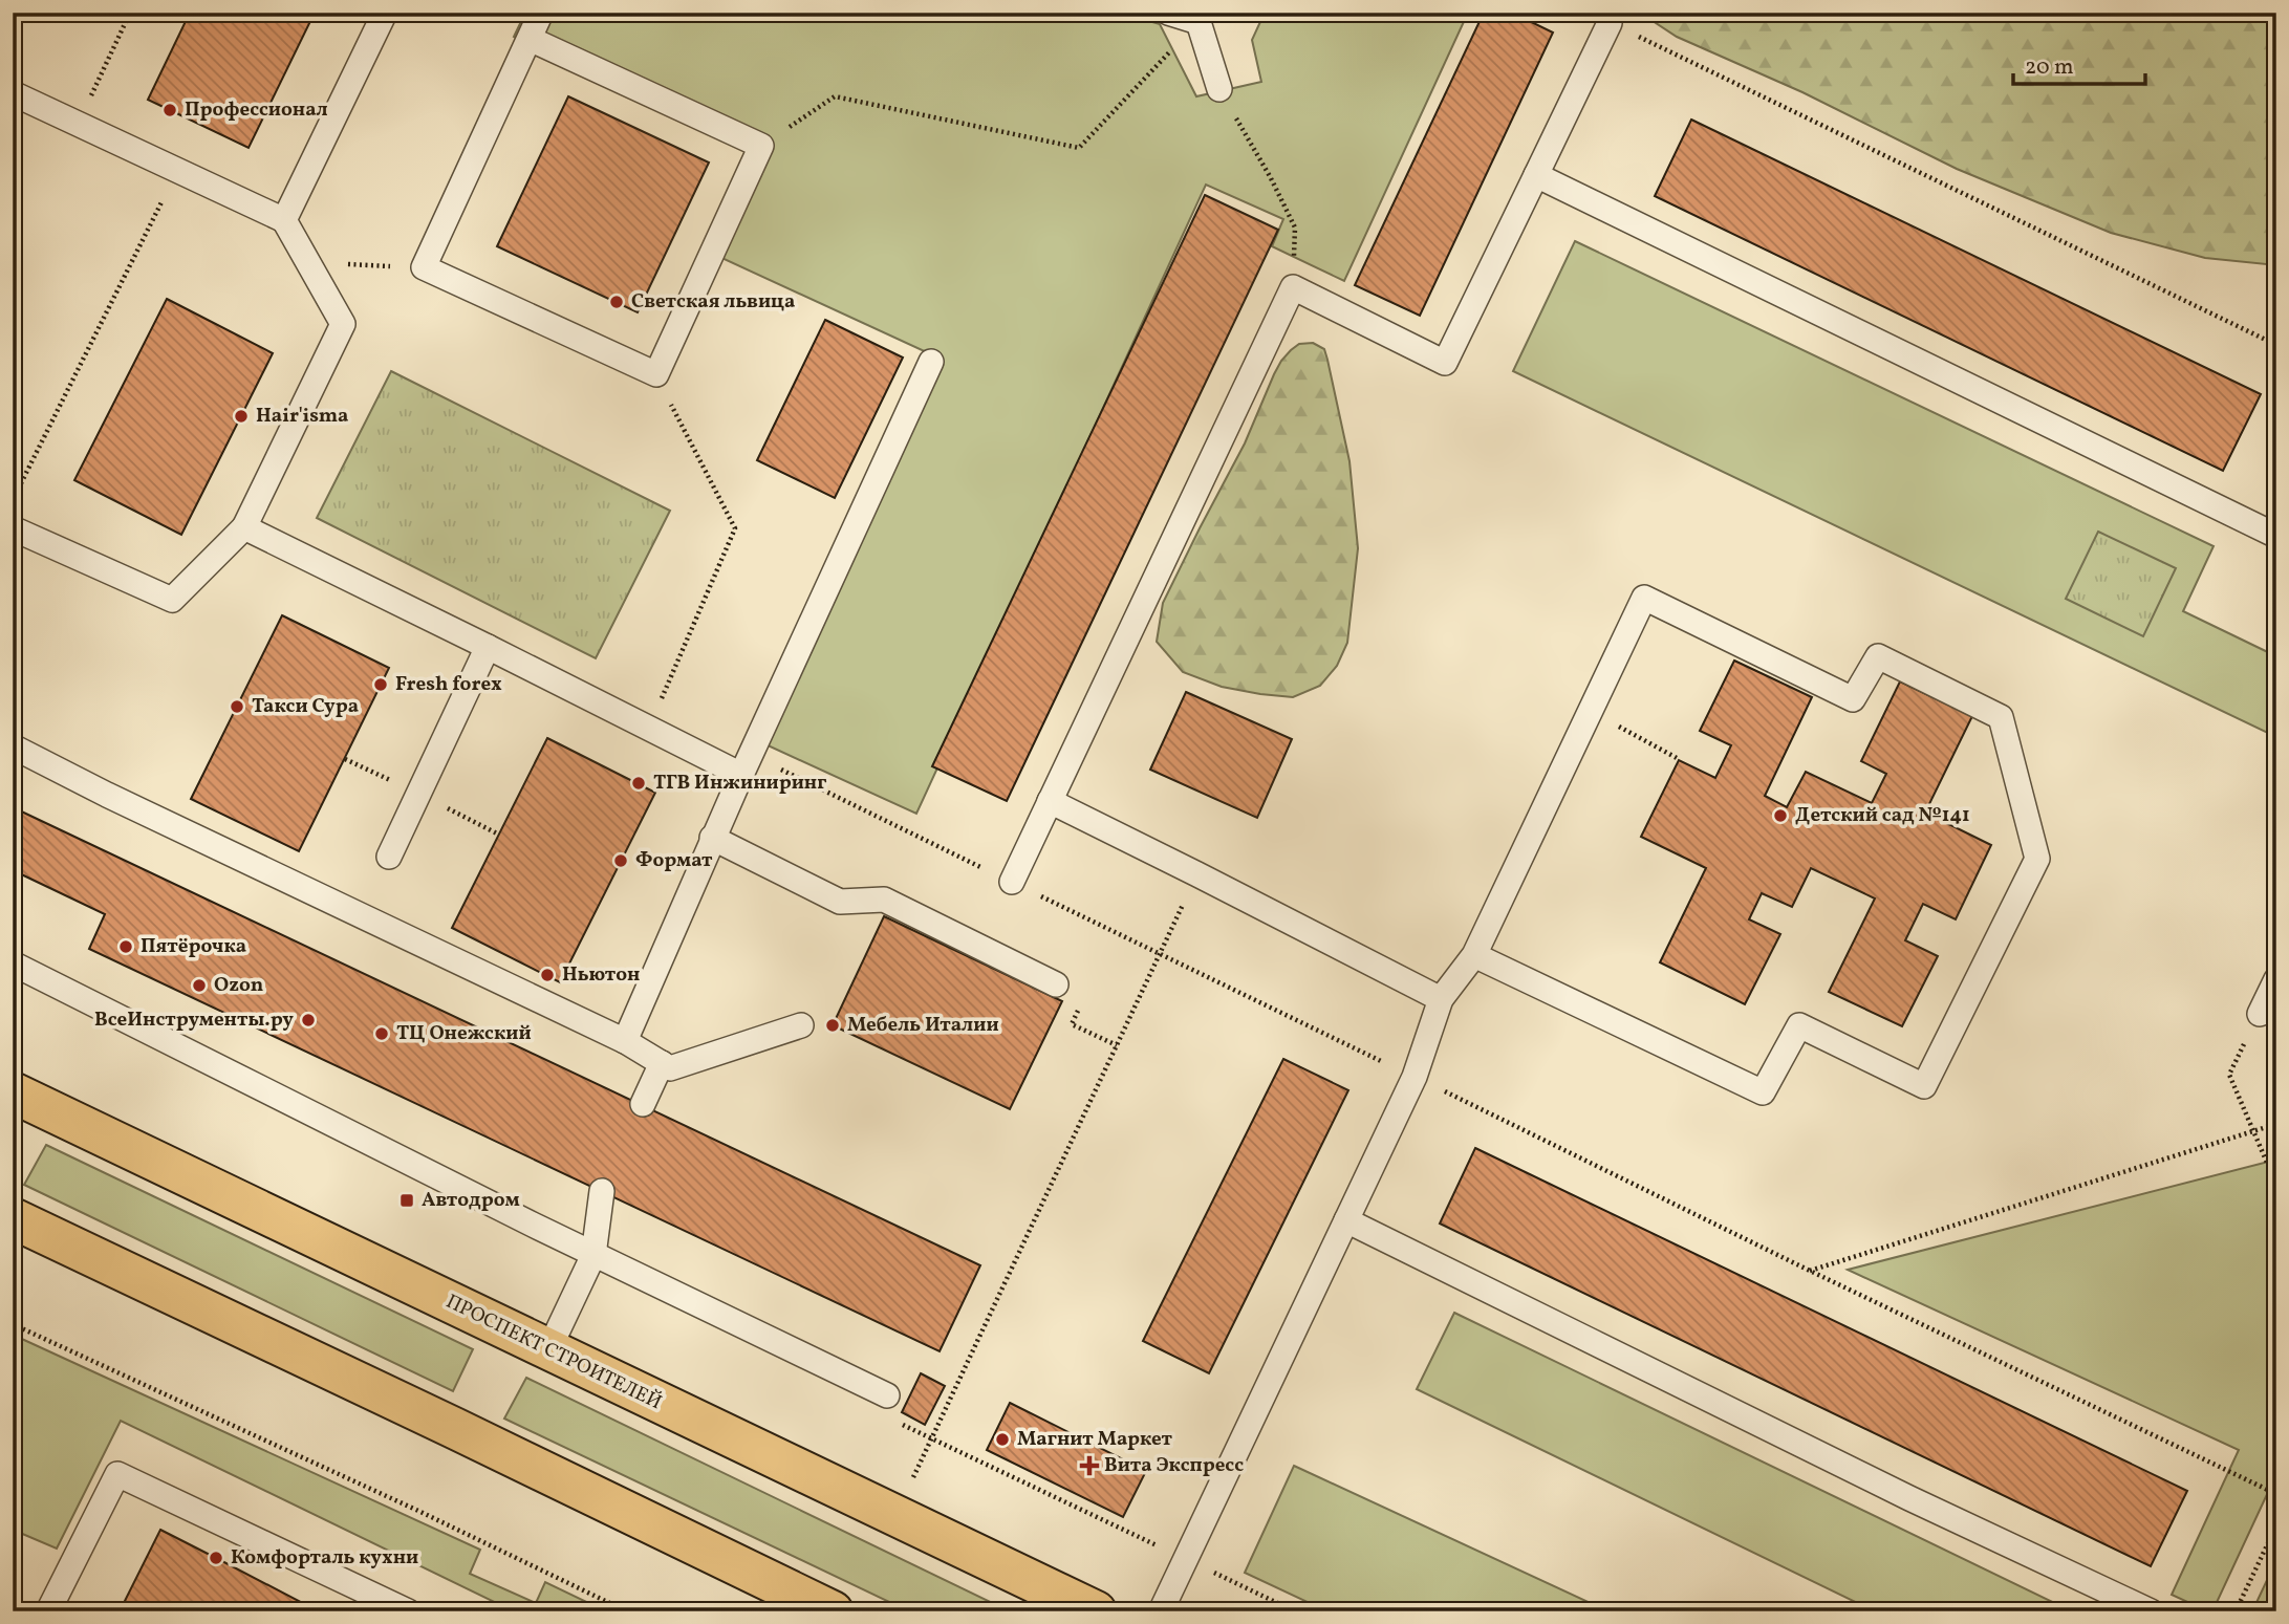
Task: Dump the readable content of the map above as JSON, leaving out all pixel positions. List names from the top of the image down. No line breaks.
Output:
{"streets":{"main road":["ПРОСПЕКТ СТРОИТЕЛЕЙ"]},"places":{"other":["Профессионал","Светская львица","Hair'isma","Fresh forex","Такси Сура","ТГВ Инжиниринг","Детский сад №141","Формат","Пятёрочка","Ньютон","Ozon","ВсеИнструменты.ру","Мебель Италии","ТЦ Онежский","Магнит Маркет","Комфорталь кухни"],"transit":["Автодром"],"health":["Вита Экспресс"]},"scale_bar":"20 m"}
